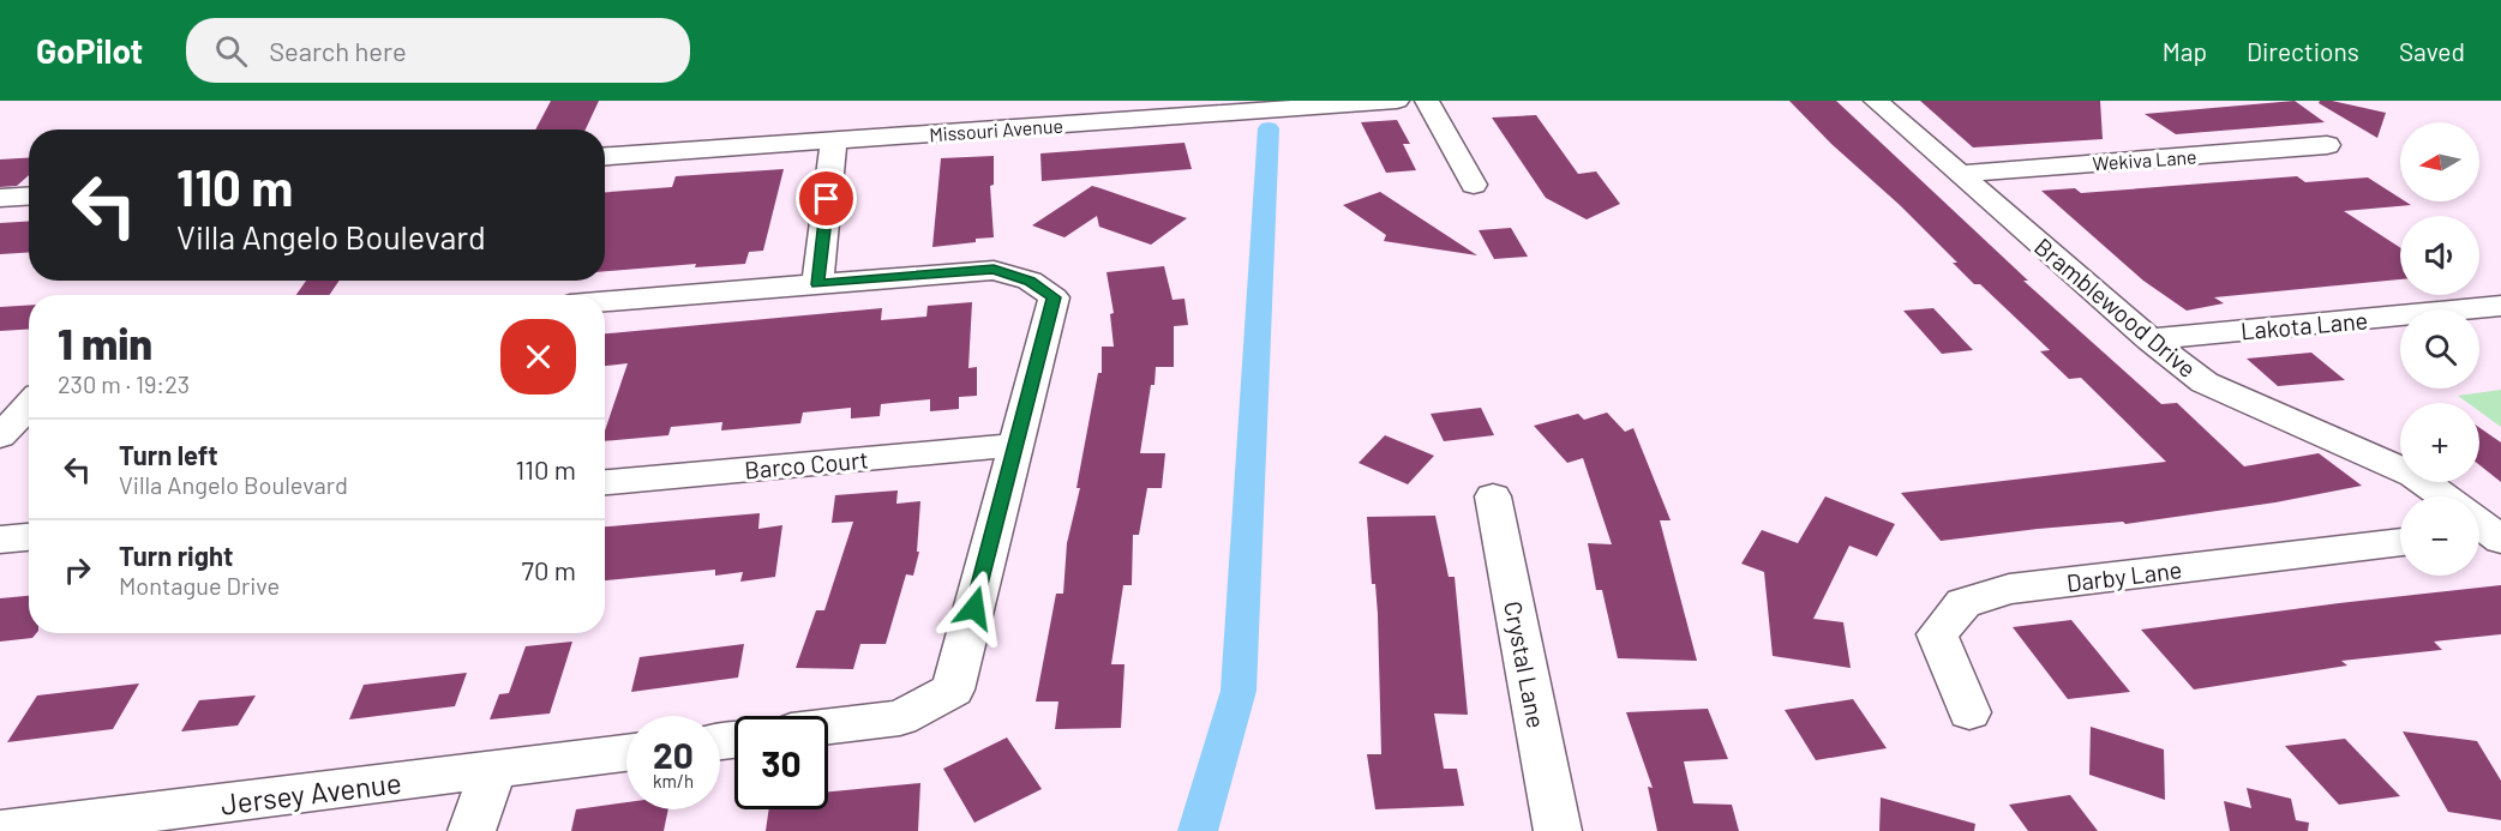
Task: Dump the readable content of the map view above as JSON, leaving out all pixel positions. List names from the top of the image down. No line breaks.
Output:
{"streets":{"street":["Missouri Avenue","Wekiva Lane","Bramblewood Drive","Lakota Lane","Barco Court","Darby Lane","Crystal Lane","Jersey Avenue"]},"crossings":[["Wekiva Lane","Bramblewood Drive"],["Bramblewood Drive","Lakota Lane"]],"north":"left","page":{"header":"GoPilot","search":"Search here","nav":["Map","Directions","Saved"],"map_buttons":["+","−"],"turn":["110 m","Villa Angelo Boulevard"],"heading":["1 min","230 m · 19:23"],"list":[{"name":"Turn left","note":"Villa Angelo Boulevard","value":"110 m"},{"name":"Turn right","note":"Montague Drive","value":"70 m"}],"speed":"20 km/h","limit":"30"}}
